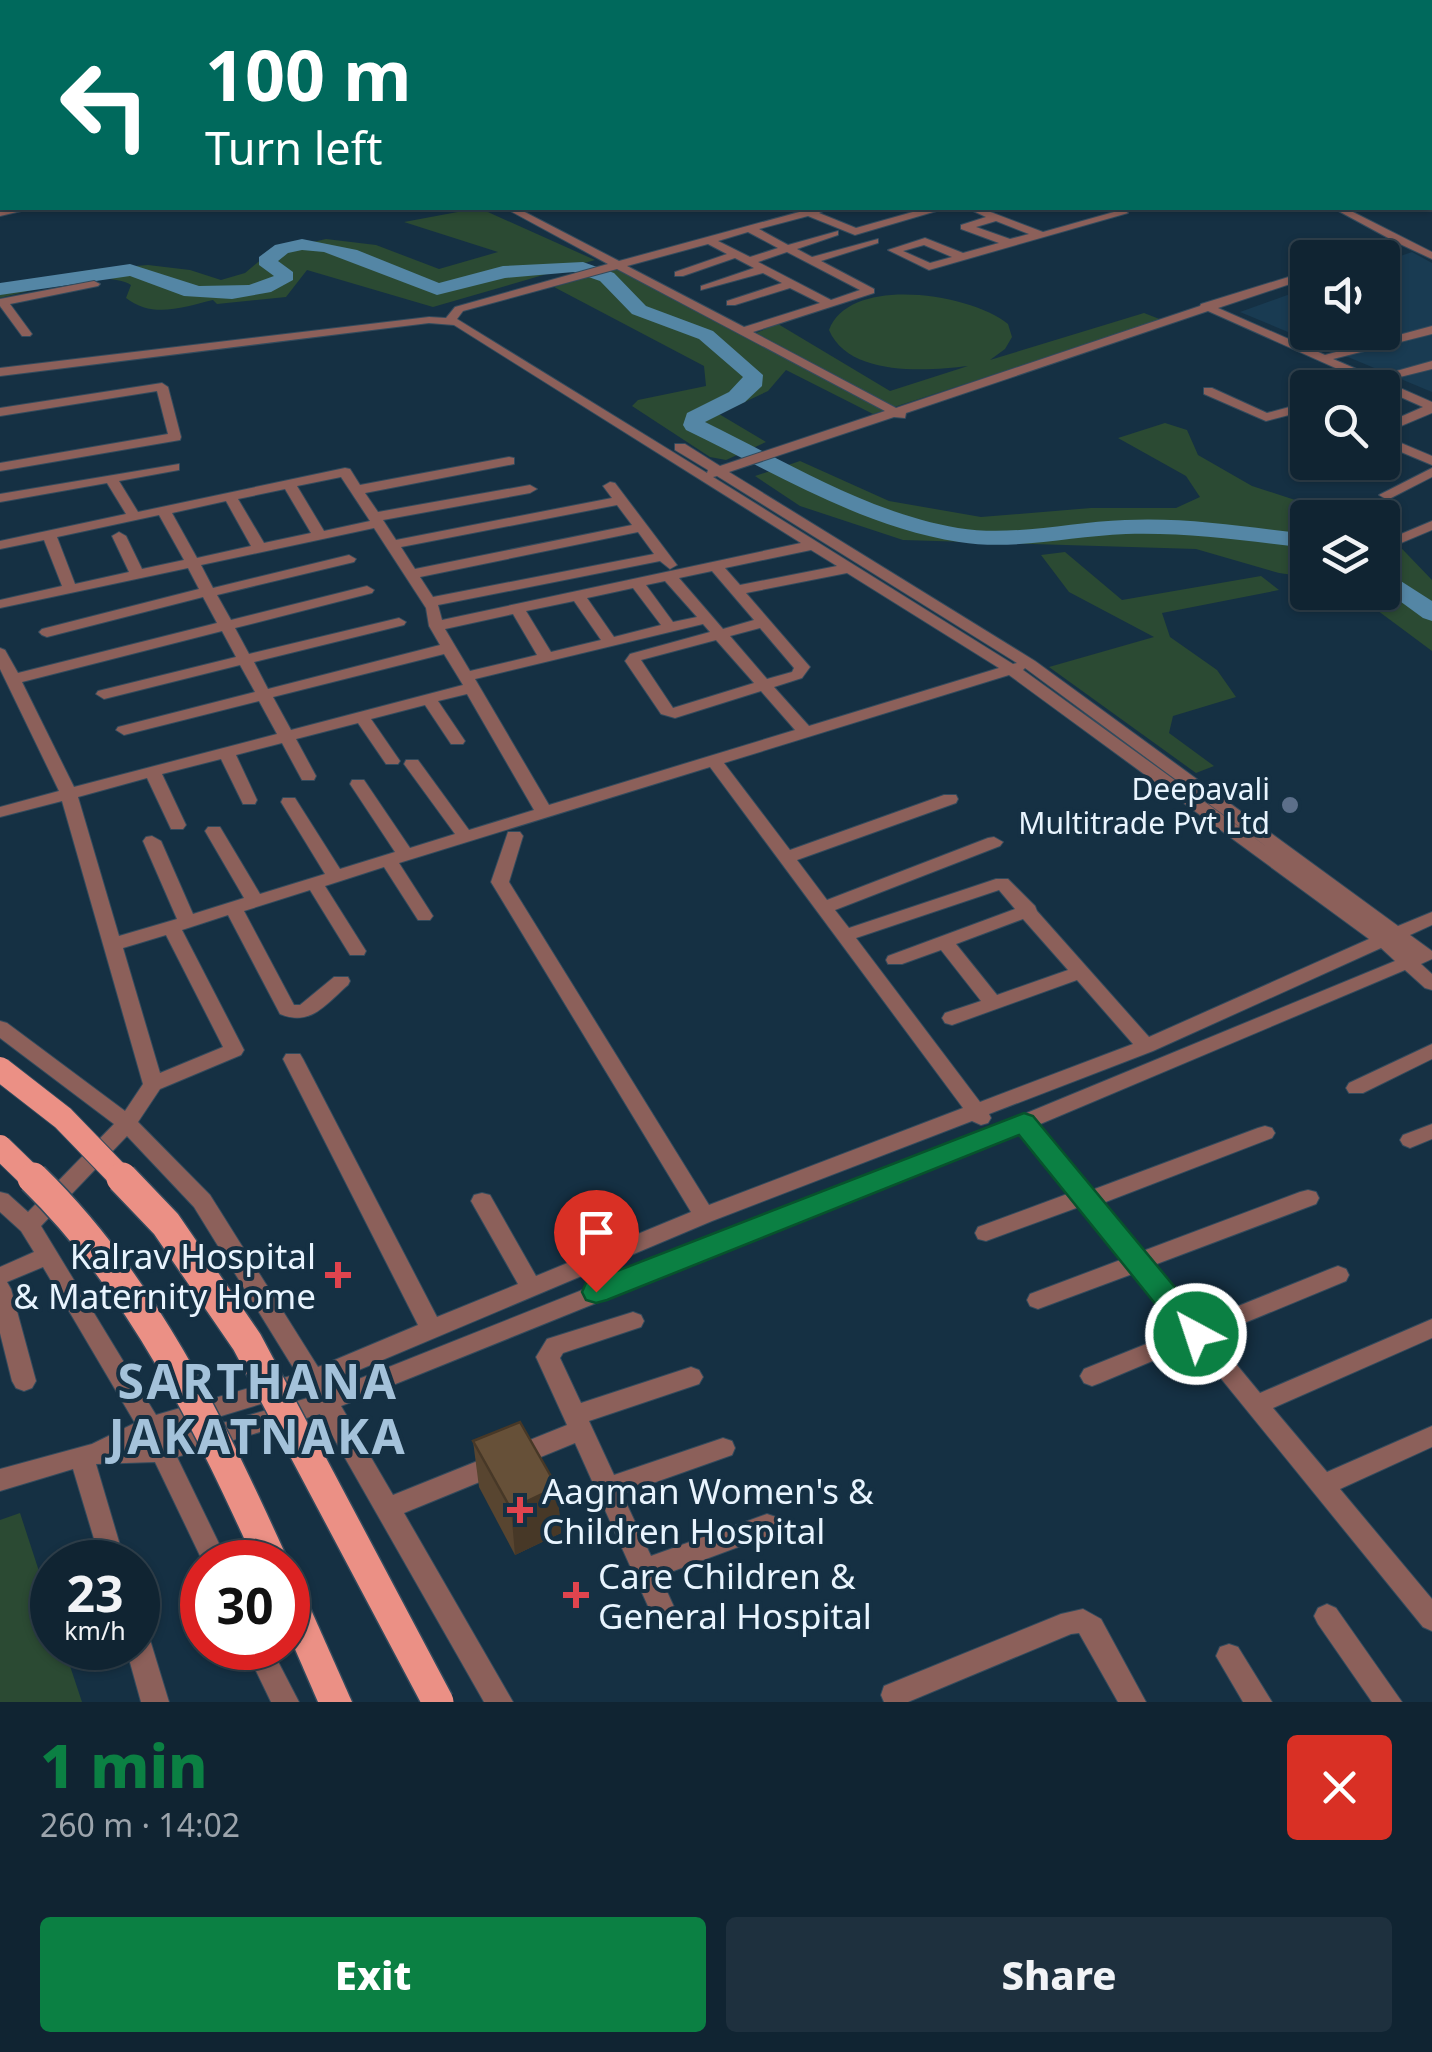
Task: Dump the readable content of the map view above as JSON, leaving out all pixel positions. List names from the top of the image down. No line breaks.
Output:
{"districts":["SARTHANA JAKATNAKA"],"places":{"other":["Deepavali Multitrade Pvt Ltd"],"health":["Kalrav Hospital & Maternity Home","Aagman Women's & Children Hospital","Care Children & General Hospital"]},"page":{"turn":["100 m","Turn left"],"speed":"23 km/h","limit":"30","heading":["1 min","260 m · 14:02"],"buttons":["Exit","Share"]}}
